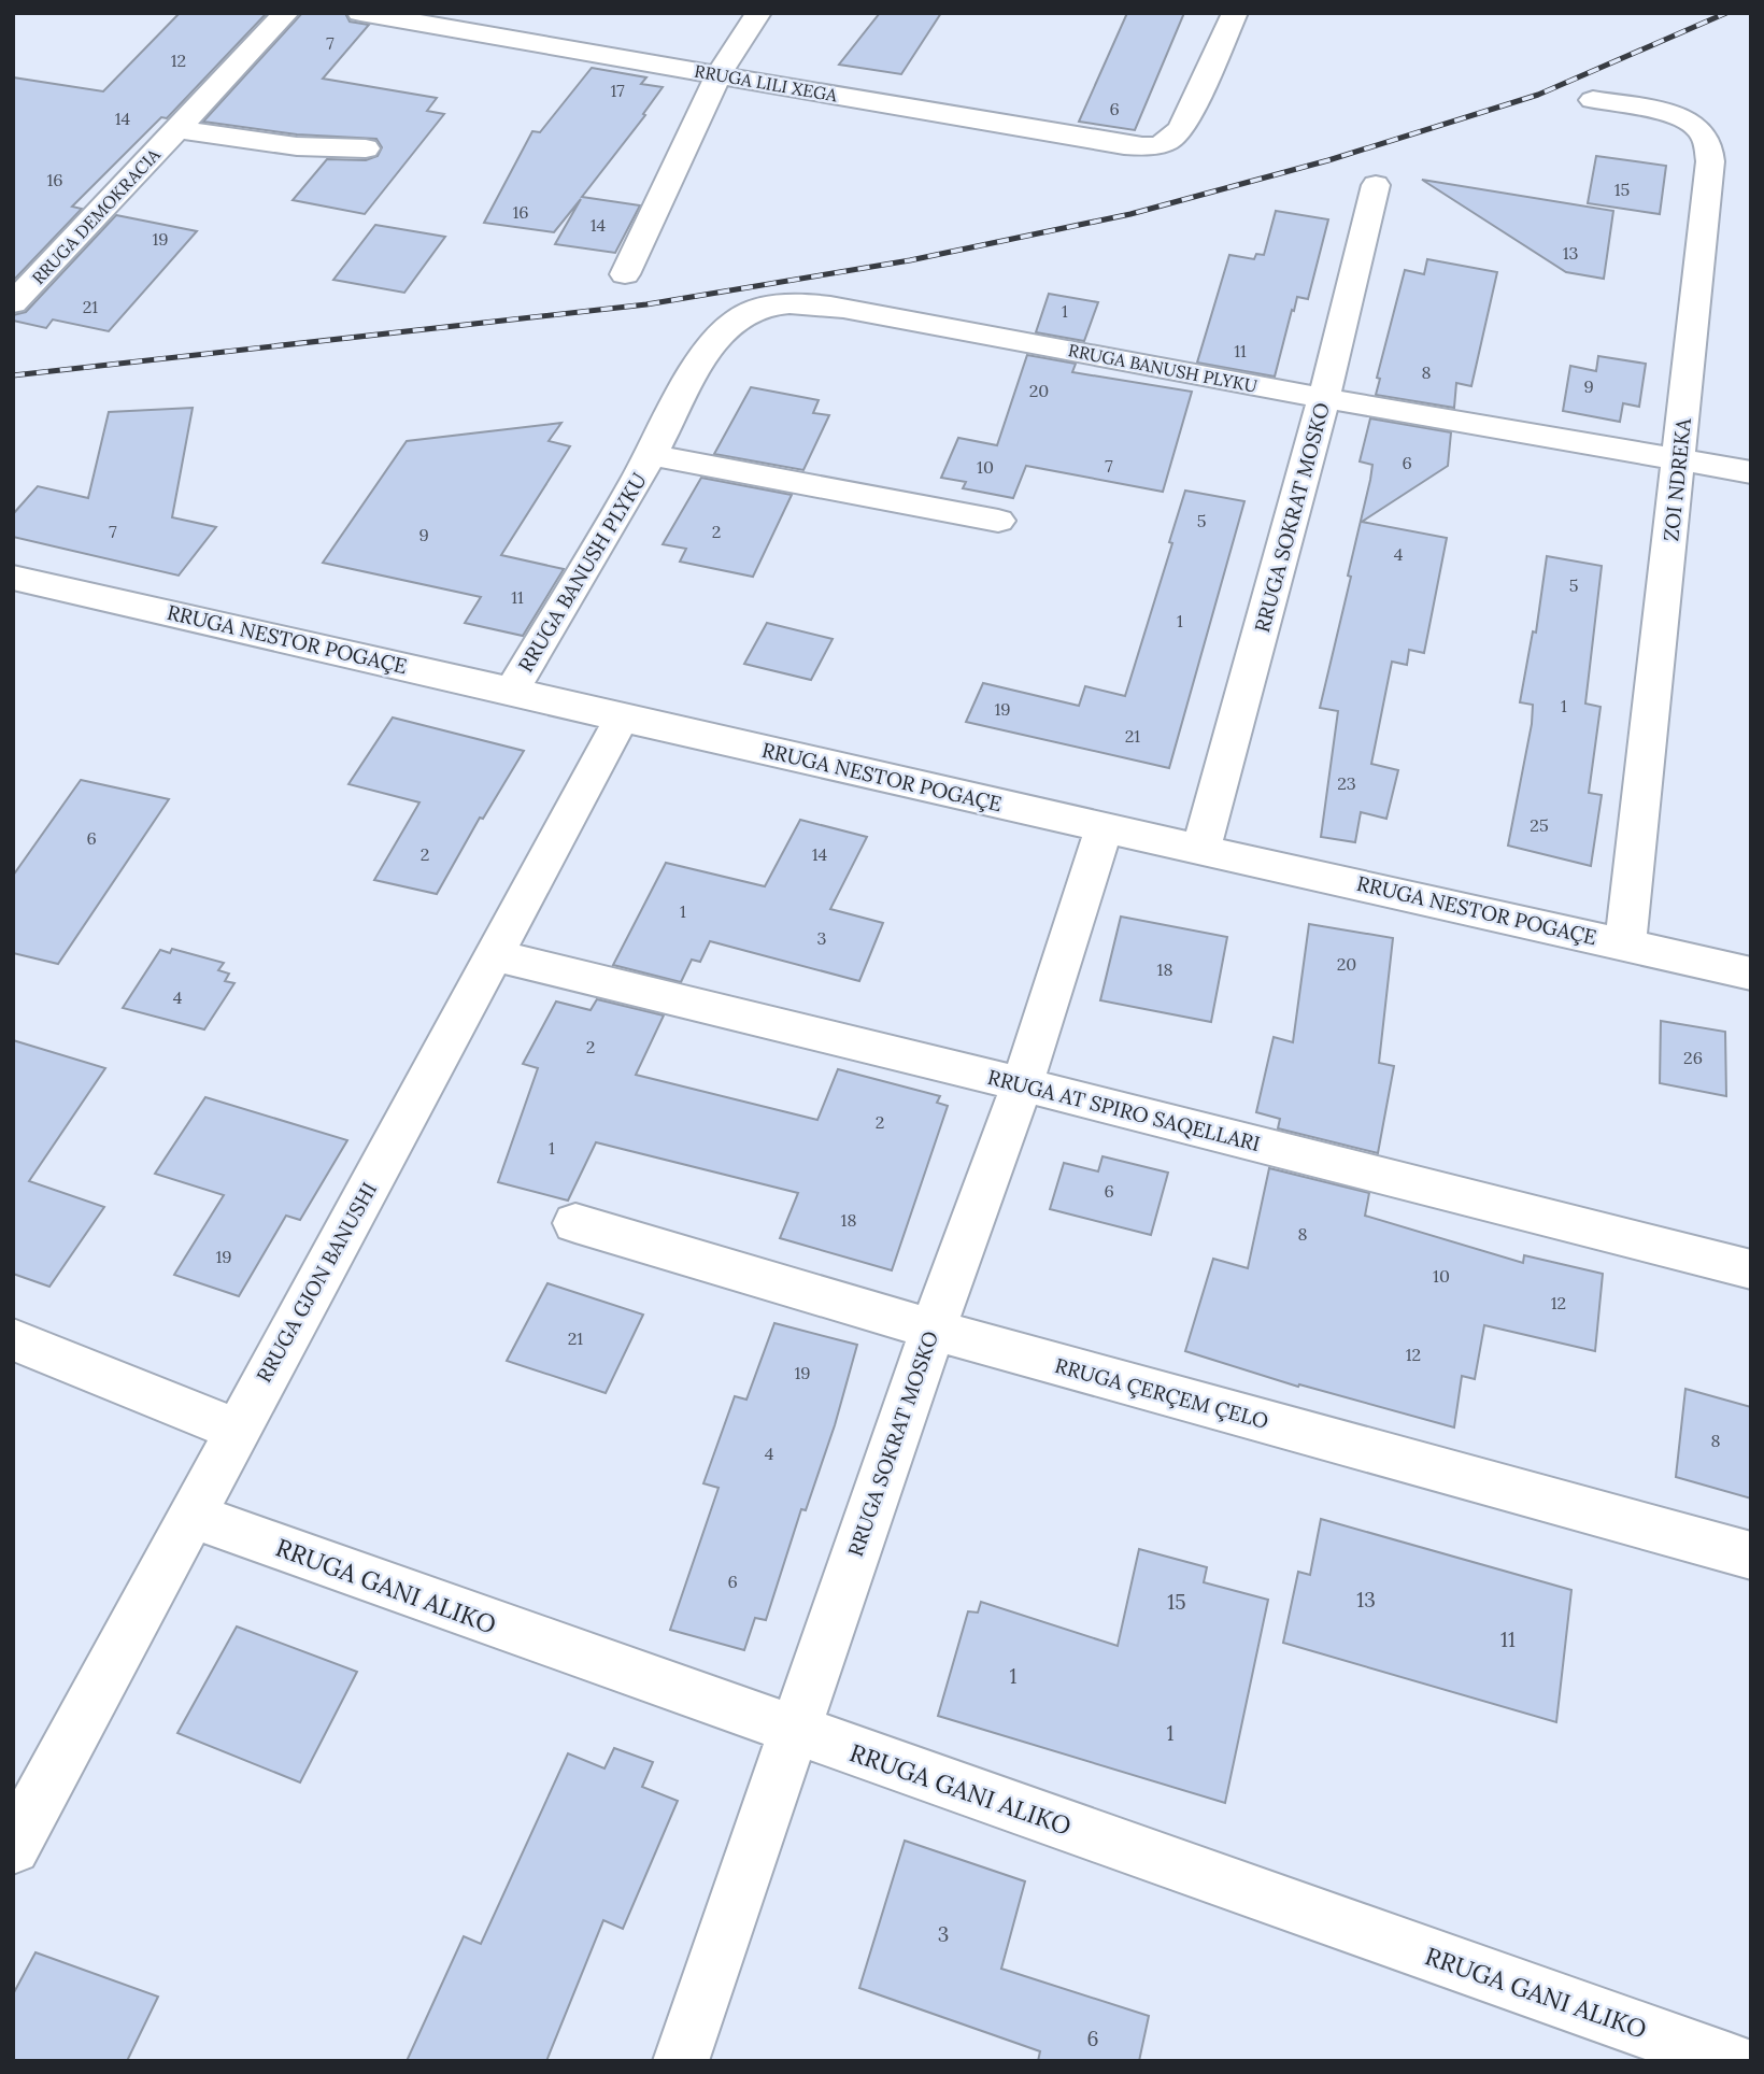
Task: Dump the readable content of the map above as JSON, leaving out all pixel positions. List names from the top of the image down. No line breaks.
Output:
{"streets":{"street":["RRUGA LILI XEGA","RRUGA DEMOKRACIA","RRUGA BANUSH PLYKU","ZOI NDREKA","RRUGA SOKRAT MOSKO","RRUGA NESTOR POGAÇE","RRUGA AT SPIRO SAQELLARI","RRUGA GJON BANUSHI","RRUGA ÇERÇEM ÇELO","RRUGA GANI ALIKO"]},"crossings":[["RRUGA BANUSH PLYKU","ZOI NDREKA"],["RRUGA BANUSH PLYKU","RRUGA SOKRAT MOSKO"],["RRUGA BANUSH PLYKU","RRUGA NESTOR POGAÇE"],["ZOI NDREKA","RRUGA NESTOR POGAÇE"],["RRUGA SOKRAT MOSKO","RRUGA NESTOR POGAÇE"],["RRUGA SOKRAT MOSKO","RRUGA AT SPIRO SAQELLARI"],["RRUGA SOKRAT MOSKO","RRUGA ÇERÇEM ÇELO"],["RRUGA SOKRAT MOSKO","RRUGA GANI ALIKO"],["RRUGA NESTOR POGAÇE","RRUGA GJON BANUSHI"],["RRUGA AT SPIRO SAQELLARI","RRUGA GJON BANUSHI"],["RRUGA GJON BANUSHI","RRUGA GANI ALIKO"]],"house_numbers":["7","12","17","6","14","16","15","16","14","19","13","21","1","11","8","9","20","6","7","10","5","7","2","9","4","5","11","1","1","19","21","23","25","6","2","14","1","3","20","18","4","2","26","2","1","6","18","8","19","10","12","21","12","19","8","4","6","13","15","11","1","1","3","6"]}
